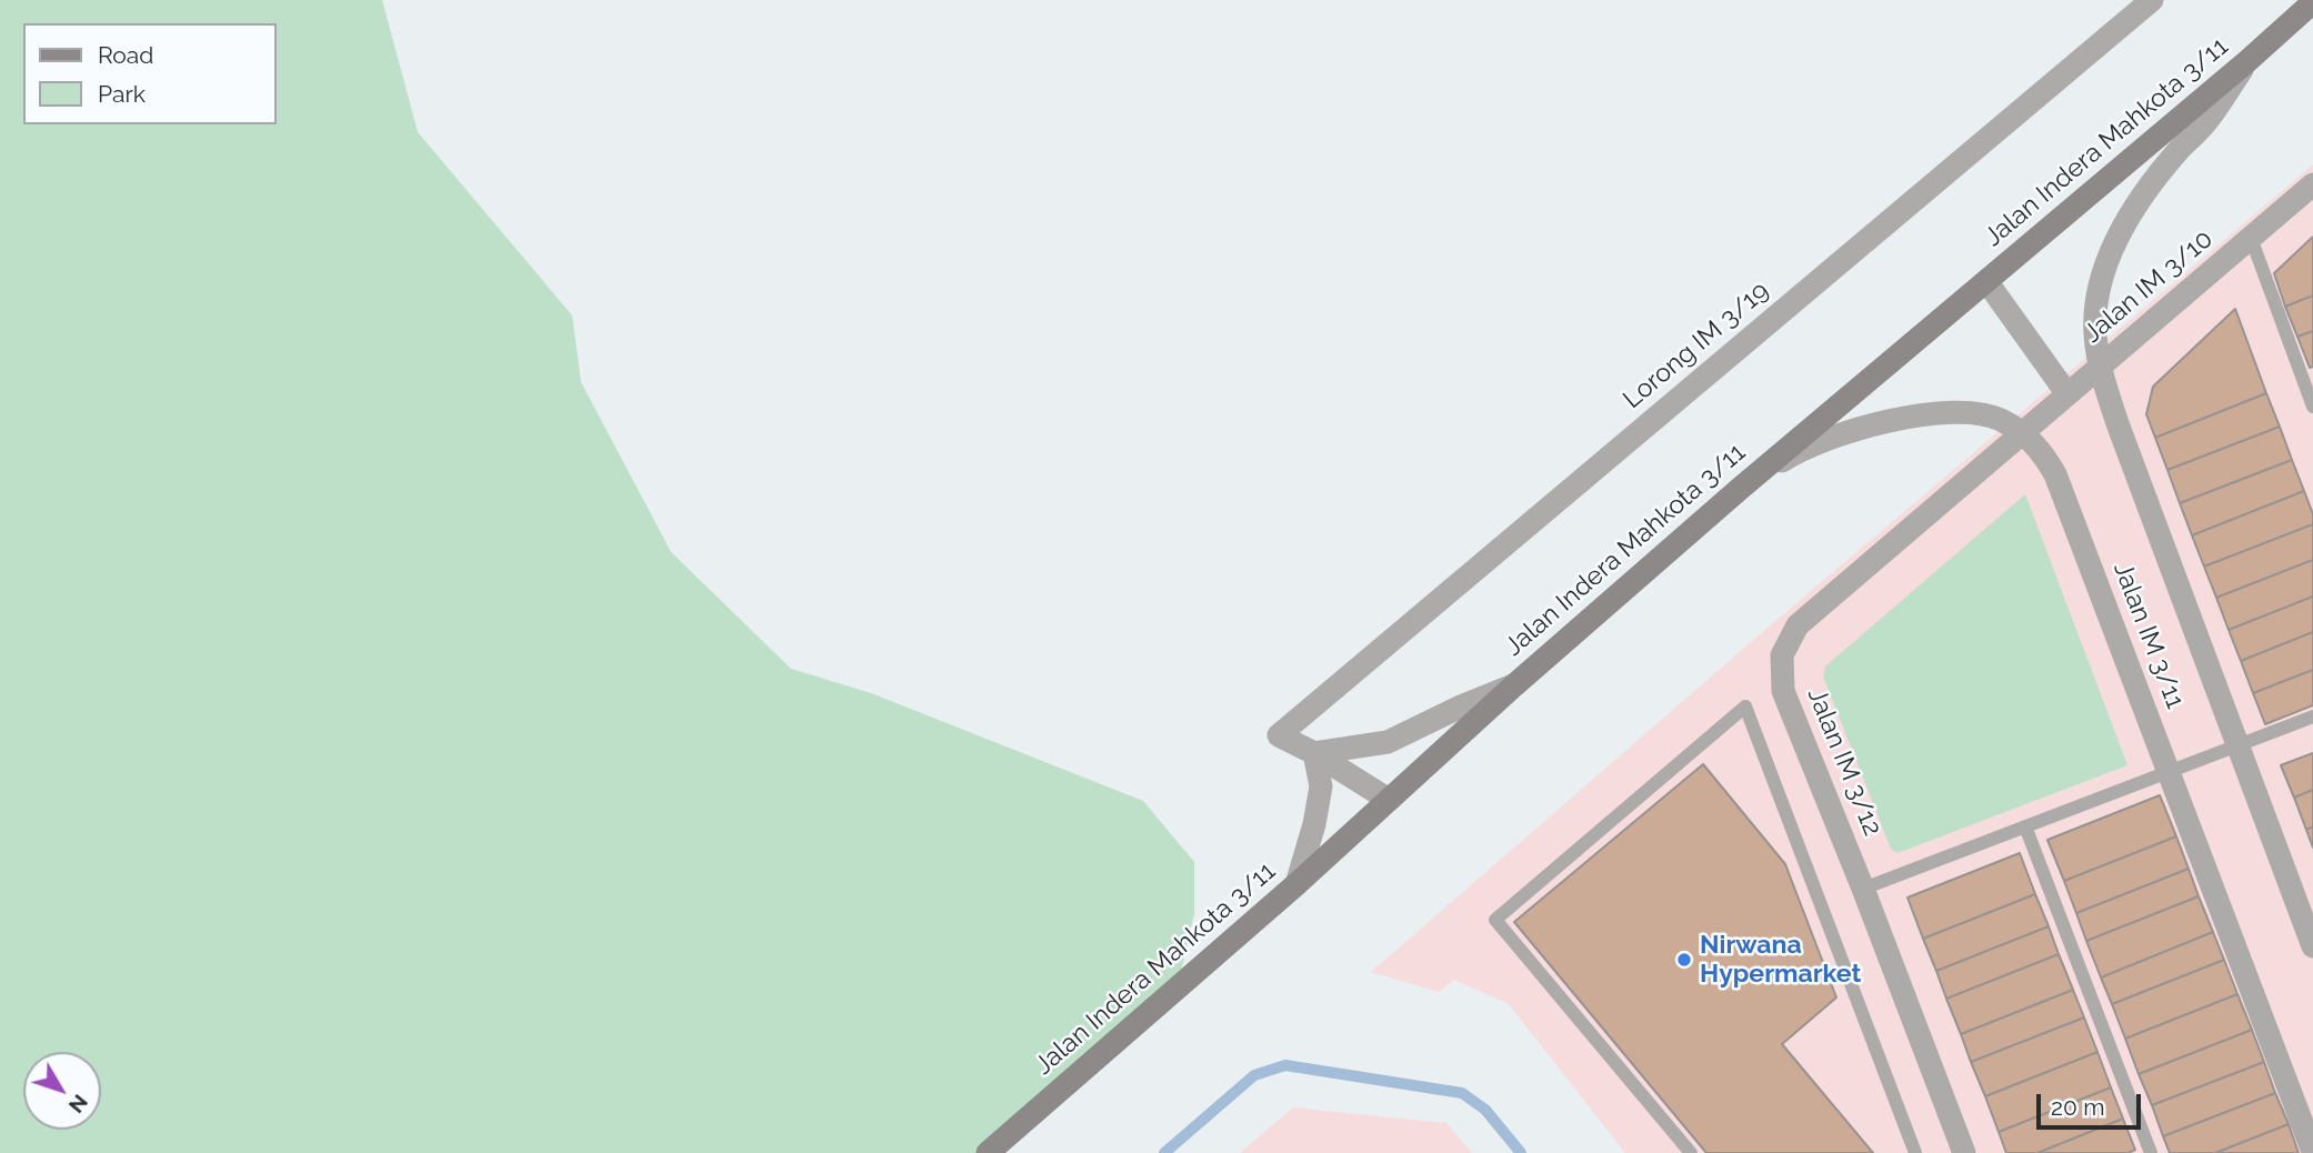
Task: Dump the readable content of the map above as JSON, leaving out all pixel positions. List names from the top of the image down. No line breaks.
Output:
{"streets":{"street":["Jalan Indera Mahkota 3/11","Jalan IM 3/10","Lorong IM 3/19","Jalan IM 3/11","Jalan IM 3/12"]},"crossings":[["Jalan Indera Mahkota 3/11","Jalan IM 3/11"],["Jalan IM 3/10","Jalan IM 3/11"],["Jalan IM 3/10","Jalan IM 3/12"],["Jalan IM 3/11","Jalan IM 3/12"]],"places":["Nirwana Hypermarket"],"legend":["Road","Park"],"scale_bar":"20 m","north":"bottom right"}
